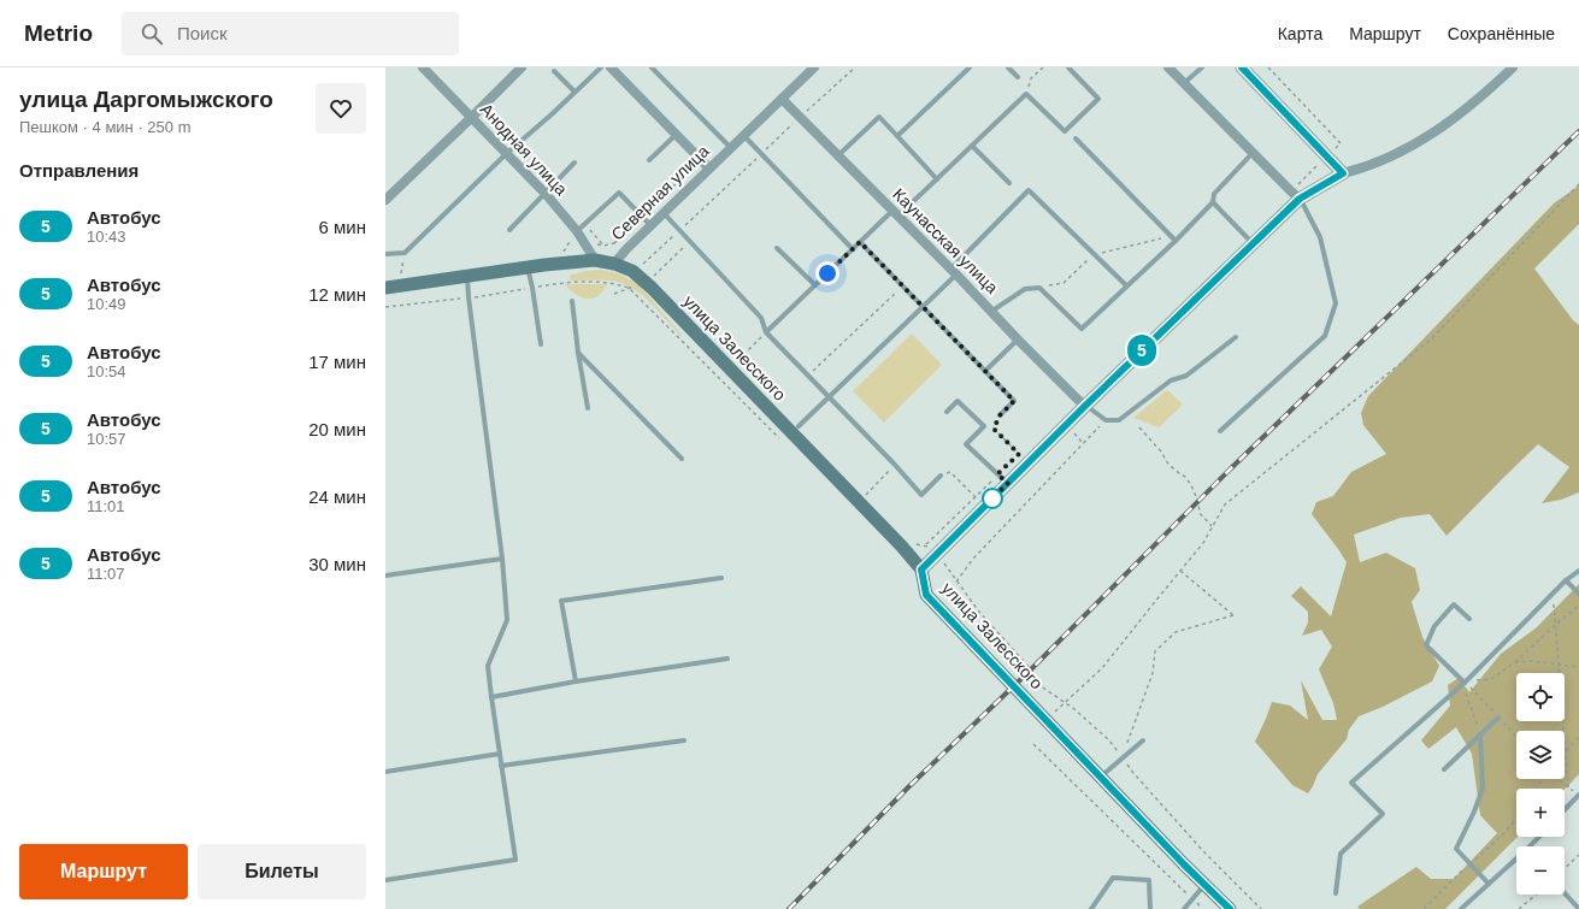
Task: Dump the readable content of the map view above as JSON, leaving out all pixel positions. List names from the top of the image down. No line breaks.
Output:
{"streets":{"main road":["Северная улица","улица Залесского"],"street":["Анодная улица","Каунасская улица"]},"crossings":[["Анодная улица","Северная улица"],["Северная улица","Каунасская улица"],["Северная улица","улица Залесского"]],"lines":["bus line 5"],"page":{"header":"Metrio","search":"Поиск","nav":["Карта","Маршрут","Сохранённые"],"heading":[["улица Даргомыжского","Пешком · 4 мин · 250 m"],"Отправления"],"on_map":"5","list":[{"mark":"5","name":"Автобус","note":"10:43","value":"6 мин"},{"mark":"5","name":"Автобус","note":"10:49","value":"12 мин"},{"mark":"5","name":"Автобус","note":"10:54","value":"17 мин"},{"mark":"5","name":"Автобус","note":"10:57","value":"20 мин"},{"mark":"5","name":"Автобус","note":"11:01","value":"24 мин"},{"mark":"5","name":"Автобус","note":"11:07","value":"30 мин"}],"map_buttons":["+","−"],"buttons":["Маршрут","Билеты"]}}
